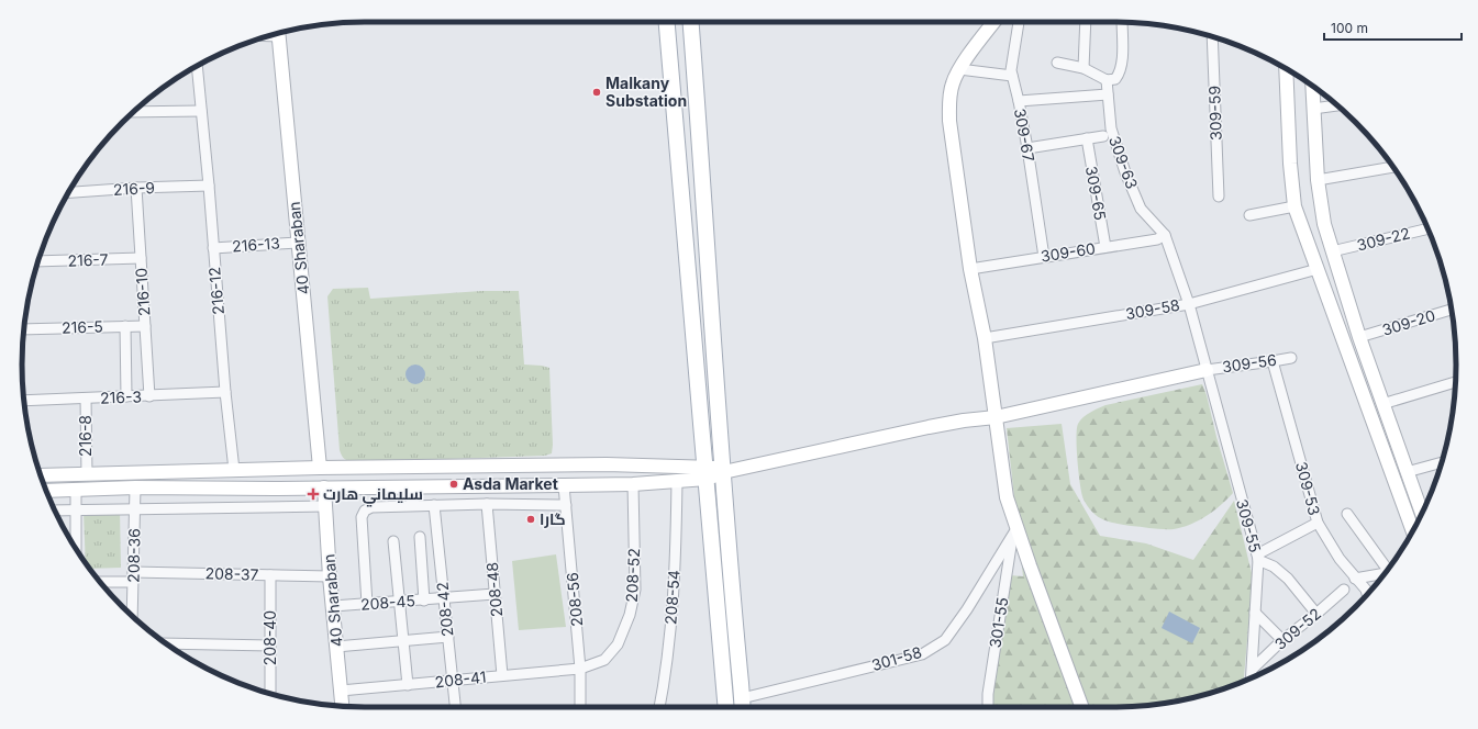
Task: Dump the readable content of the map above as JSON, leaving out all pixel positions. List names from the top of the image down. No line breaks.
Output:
{"streets":{"main road":["40 Sharaban"],"street":["309-59","309-67","309-63","216-9","309-65","309-22","216-13","309-60","216-7","216-12","216-10","309-58","309-20","216-5","309-56","216-3","216-8","309-53","309-55","208-36","208-37","208-52","208-48","208-54","208-56","208-45","208-42","301-55","309-52","208-40","301-58","208-41"]},"crossings":[["309-67","309-60"],["309-63","309-60"],["309-63","309-55"],["216-9","216-12"],["216-9","216-10"],["309-65","309-60"],["216-13","40 Sharaban"],["216-13","216-12"],["40 Sharaban","208-37"],["40 Sharaban","208-45"],["40 Sharaban","208-41"],["309-60","309-55"],["216-7","216-10"],["216-12","216-3"],["216-10","216-5"],["216-10","216-3"],["309-58","309-55"],["309-56","309-53"],["309-56","309-55"],["216-3","216-8"],["309-55","309-52"],["208-36","208-37"],["208-37","208-40"],["208-52","208-56"],["208-52","208-41"],["208-48","208-45"],["208-48","208-41"],["208-56","208-41"],["208-45","208-42"],["208-42","208-41"],["301-55","301-58"]],"places":{"other":["Malkany Substation","Asda Market","گارا"],"health":["سليماني هارت"]},"scale_bar":"100 m"}
